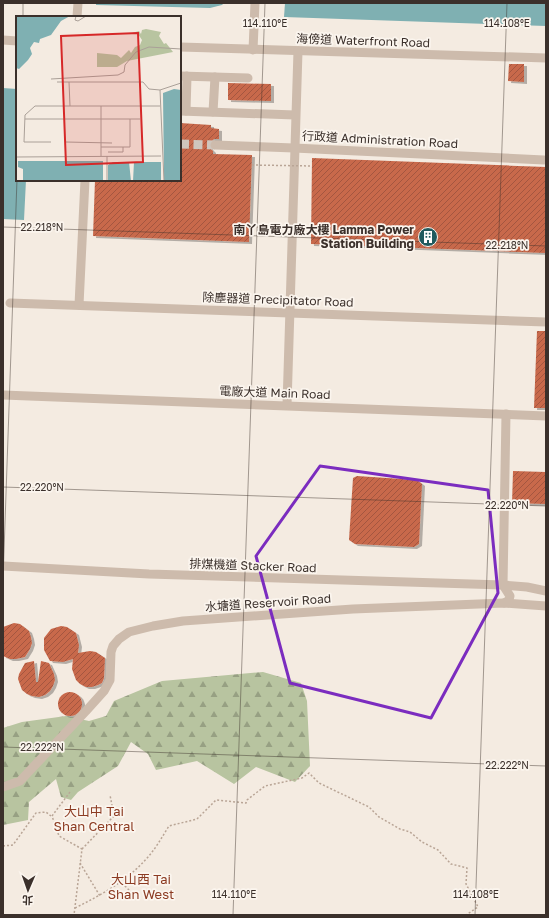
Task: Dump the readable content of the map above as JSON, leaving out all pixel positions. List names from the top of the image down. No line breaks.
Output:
{"streets":{"lane":["海傍道 Waterfront Road","行政道 Administration Road","除塵器道 Precipitator Road","電廠大道 Main Road","排煤機道 Stacker Road","水塘道 Reservoir Road"]},"districts":["大山中 Tai Shan Central","大山西 Tai Shan West"],"places":{"building":["南丫島電力廠大樓 Lamma Power Station Building"]},"north":"bottom","coordinates":["114.110°E","114.108°E","22.218°N","22.220°N","22.222°N"]}
